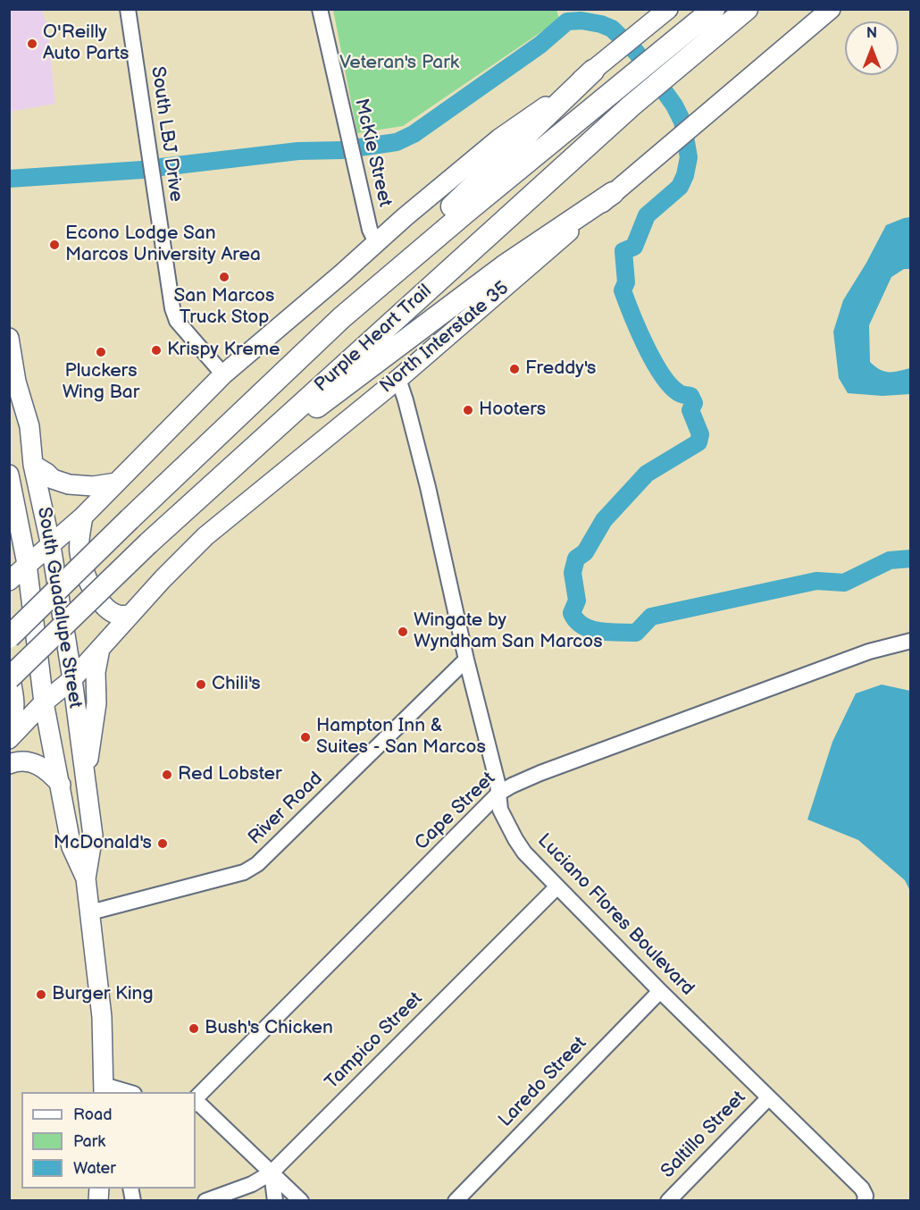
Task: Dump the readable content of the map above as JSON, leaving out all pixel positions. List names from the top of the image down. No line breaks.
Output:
{"streets":{"highway":["Purple Heart Trail"],"main road":["North Interstate 35","South Guadalupe Street"],"street":["South LBJ Drive","McKie Street","River Road","Cape Street","Luciano Flores Boulevard","Tampico Street","Laredo Street","Saltillo Street"]},"crossings":[["North Interstate 35","South Guadalupe Street"],["North Interstate 35","Luciano Flores Boulevard"],["South Guadalupe Street","River Road"],["River Road","Luciano Flores Boulevard"],["Cape Street","Luciano Flores Boulevard"],["Luciano Flores Boulevard","Tampico Street"],["Luciano Flores Boulevard","Laredo Street"],["Luciano Flores Boulevard","Saltillo Street"]],"parks":["Veteran's Park"],"places":["O'Reilly Auto Parts","Econo Lodge San Marcos University Area","San Marcos Truck Stop","Krispy Kreme","Pluckers Wing Bar","Freddy's","Hooters","Wingate by Wyndham San Marcos","Chili's","Hampton Inn & Suites - San Marcos","Red Lobster","McDonald's","Burger King","Bush's Chicken"],"legend":["Road","Park","Water"],"north":"top"}
